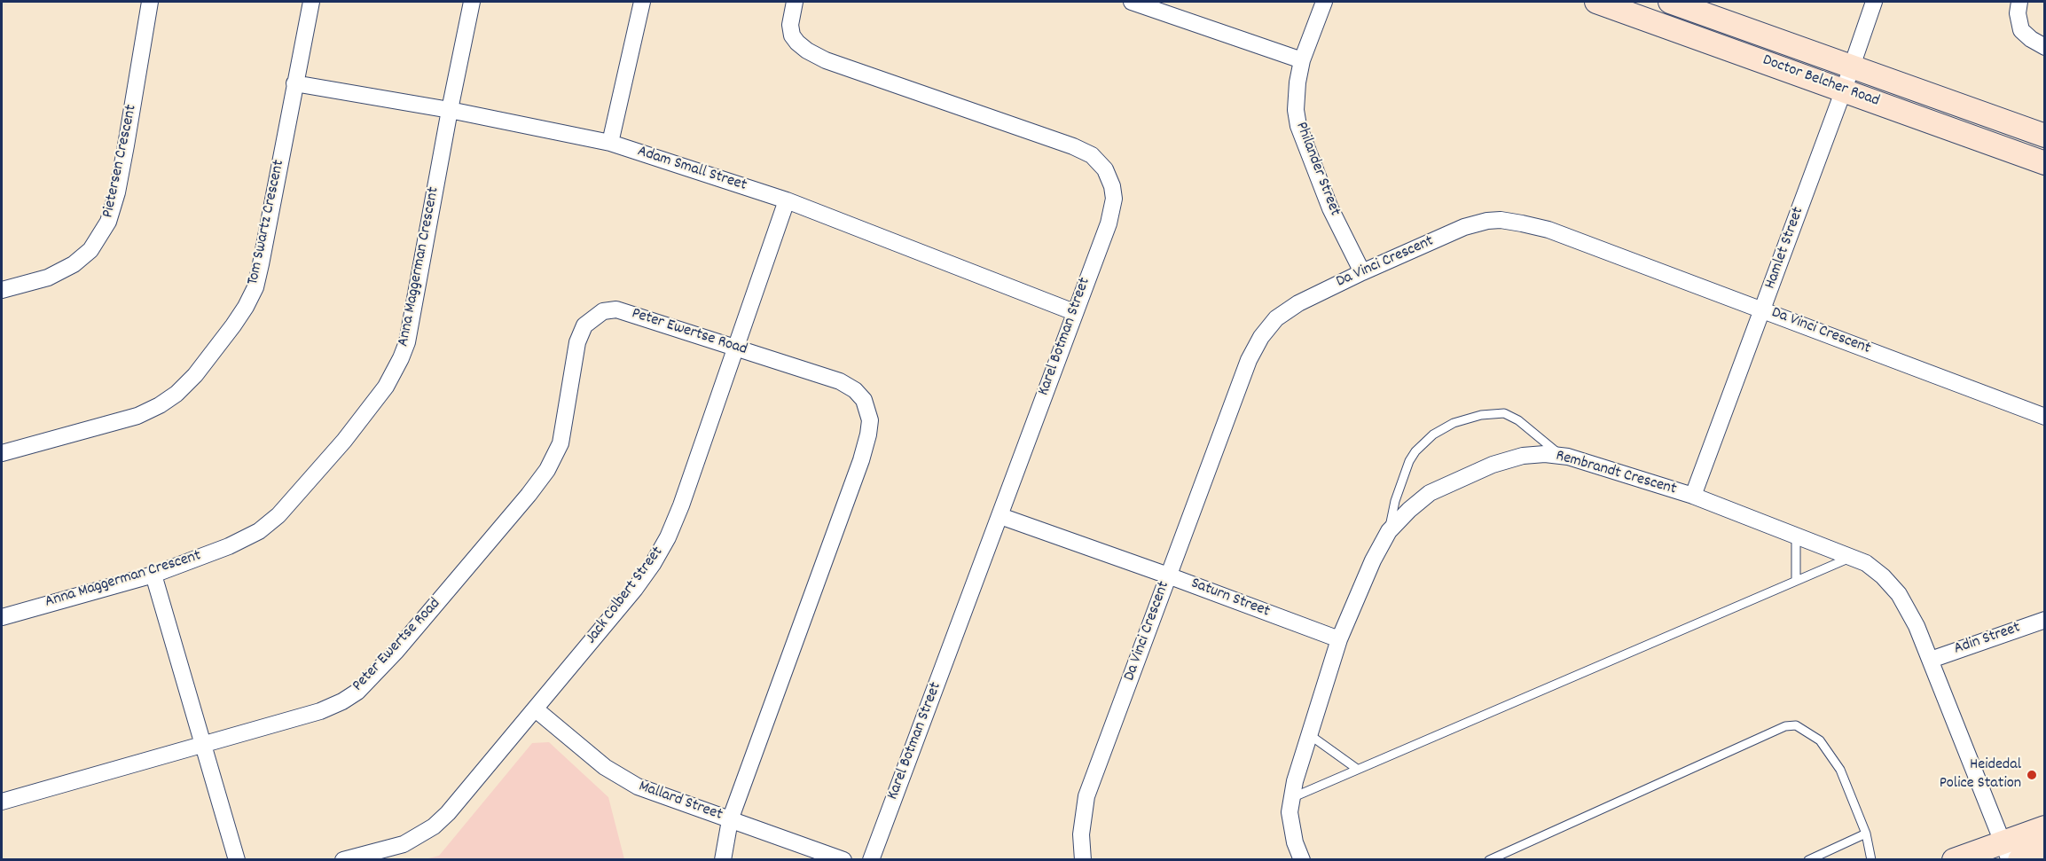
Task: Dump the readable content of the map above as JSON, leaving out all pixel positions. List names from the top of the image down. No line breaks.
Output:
{"streets":{"main road":["Doctor Belcher Road"],"street":["Pietersen Crescent","Adam Small Street","Philander Street","Tom Swartz Crescent","Hamlet Street","Da Vinci Crescent","Anna Maggerman Crescent","Peter Ewertse Road","Karel Botman Street","Rembrandt Crescent","Jack Colbert Street","Saturn Street","Adin Street","Mallard Street"]},"crossings":[["Doctor Belcher Road","Hamlet Street"],["Adam Small Street","Tom Swartz Crescent"],["Adam Small Street","Anna Maggerman Crescent"],["Adam Small Street","Karel Botman Street"],["Adam Small Street","Jack Colbert Street"],["Philander Street","Da Vinci Crescent"],["Hamlet Street","Da Vinci Crescent"],["Hamlet Street","Rembrandt Crescent"],["Da Vinci Crescent","Saturn Street"],["Peter Ewertse Road","Jack Colbert Street"],["Peter Ewertse Road","Mallard Street"],["Karel Botman Street","Saturn Street"],["Rembrandt Crescent","Saturn Street"],["Rembrandt Crescent","Adin Street"],["Jack Colbert Street","Mallard Street"]],"places":["Heidedal Police Station"]}
